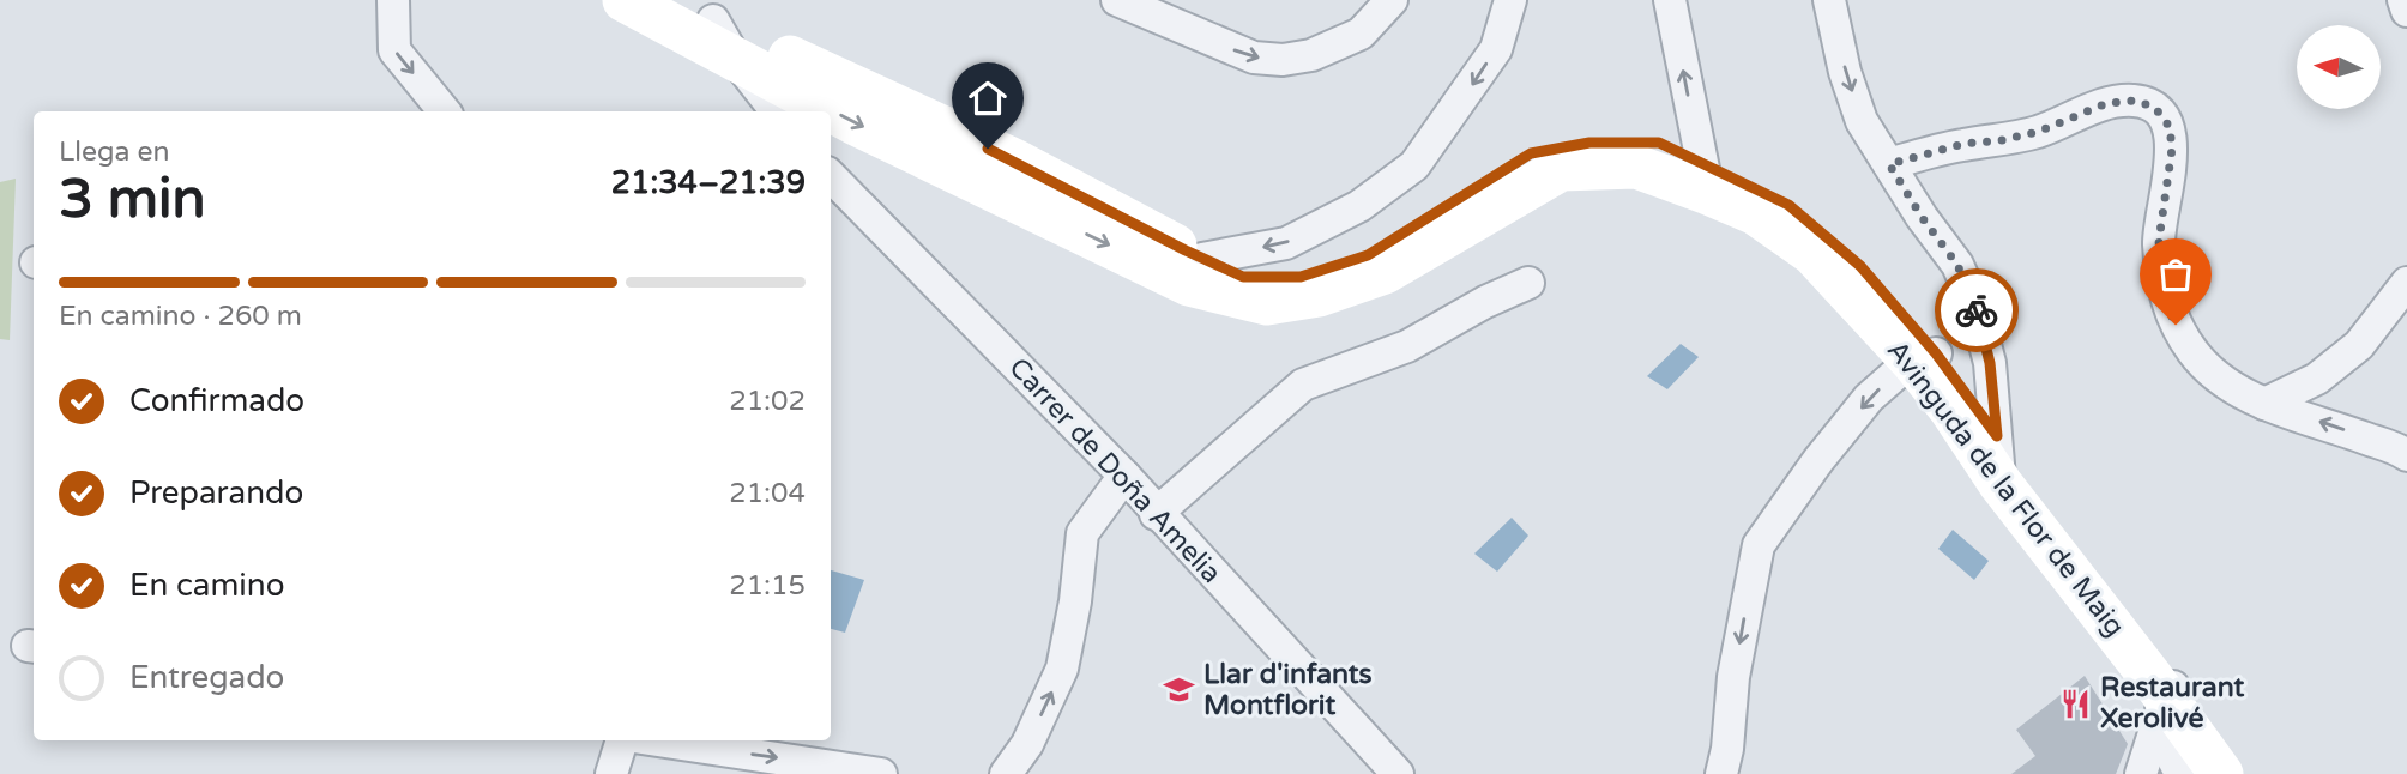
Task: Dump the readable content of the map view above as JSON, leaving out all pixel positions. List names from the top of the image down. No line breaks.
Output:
{"streets":{"street":["Carrer de Doña Amelia","Avinguda de la Flor de Maig"]},"places":{"school or university":["Llar d'infants Montflorit"],"restaurant":["Restaurant Xerolivé"]},"north":"left","page":{"heading":["3 min","Llega en","21:34–21:39"],"bar":"En camino · 260 m","list":[["Confirmado","21:02"],["Preparando","21:04"],["En camino","21:15"],"Entregado"]}}
